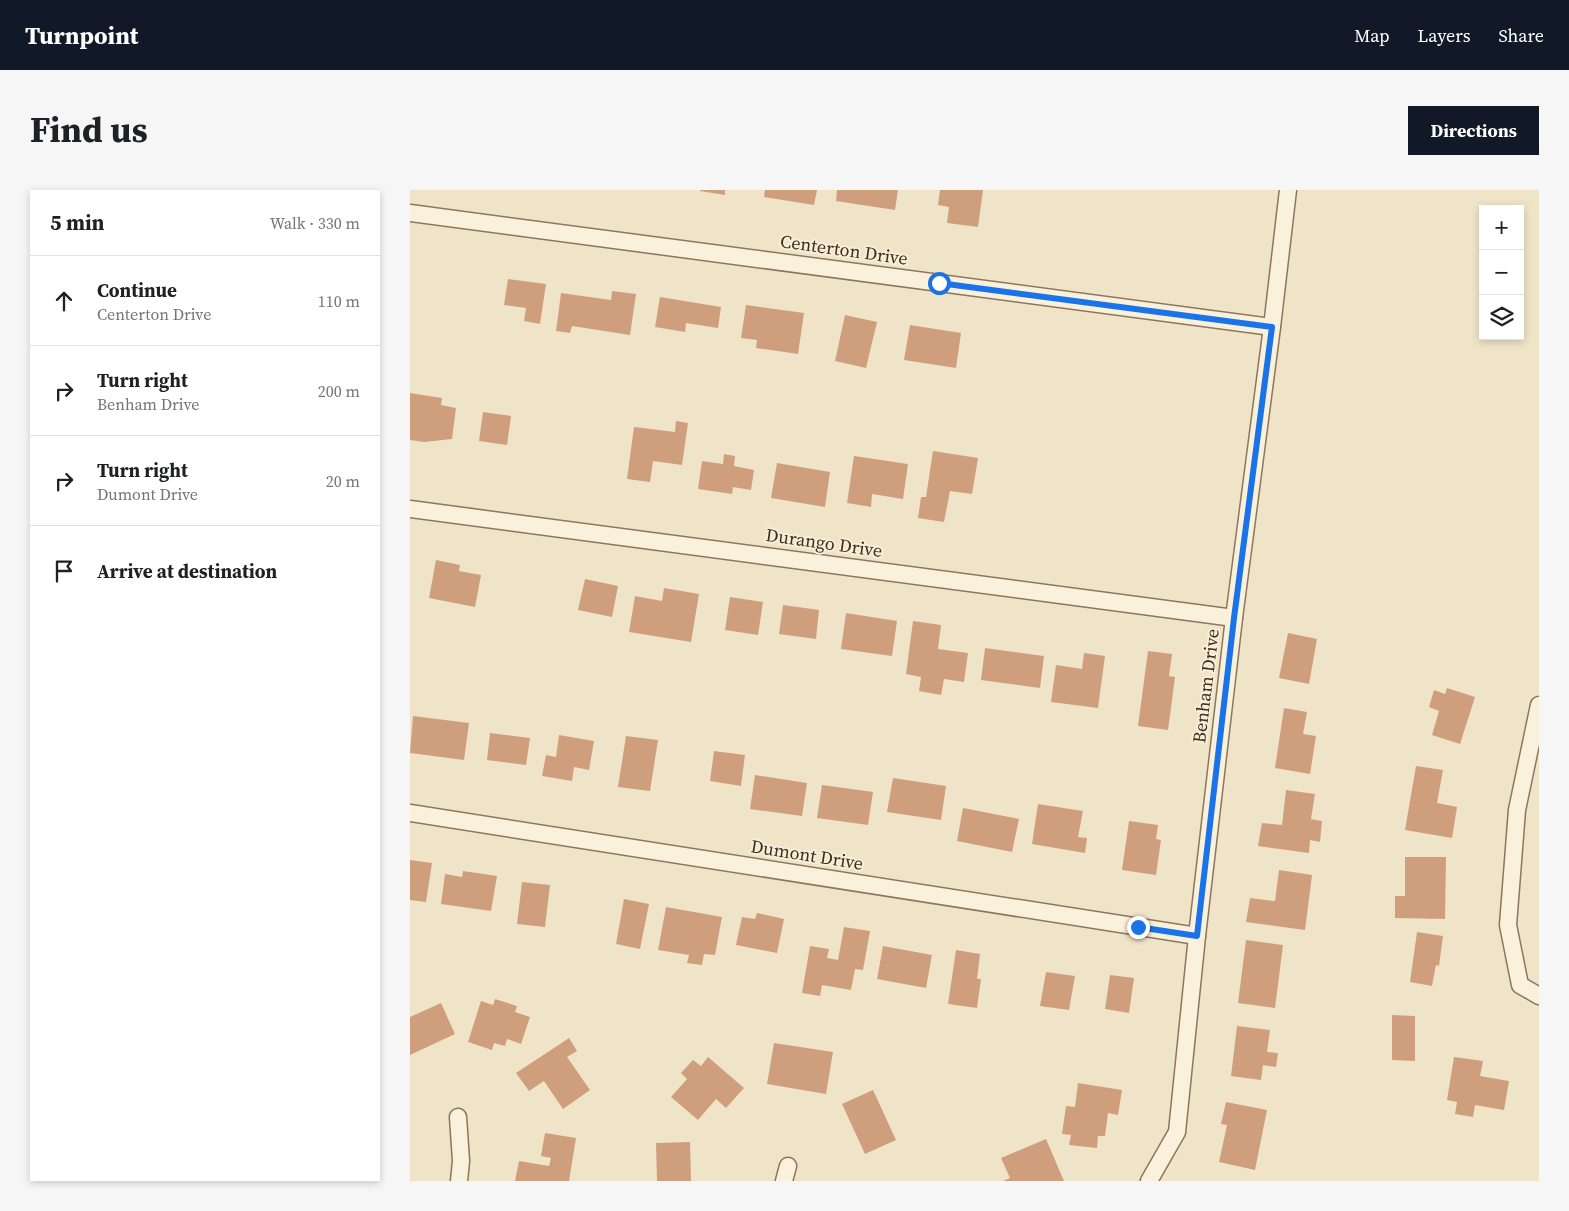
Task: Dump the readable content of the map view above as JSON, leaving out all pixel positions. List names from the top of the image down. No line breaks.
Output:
{"streets":{"street":["Centerton Drive","Durango Drive","Benham Drive","Dumont Drive"]},"crossings":[["Centerton Drive","Benham Drive"],["Durango Drive","Benham Drive"],["Benham Drive","Dumont Drive"]],"page":{"header":"Turnpoint","nav":["Map","Layers","Share"],"title":"Find us","buttons":"Directions","heading":["5 min","Walk · 330 m"],"map_buttons":["+","−"],"list":[["Continue","Centerton Drive","110 m"],["Turn right","Benham Drive","200 m"],["Turn right","Dumont Drive","20 m"],"Arrive at destination"]}}
